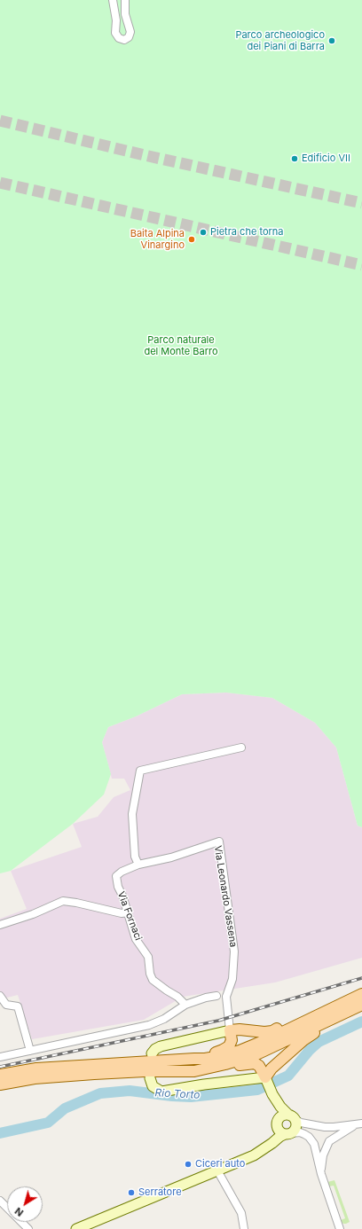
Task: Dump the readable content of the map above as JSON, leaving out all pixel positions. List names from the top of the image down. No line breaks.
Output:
{"streets":{"street":["Via Leonardo Vassena","Via Fornaci"]},"crossings":[["Via Leonardo Vassena","Via Fornaci"]],"water":["Rio Torto"],"parks":["Parco naturale del Monte Barro"],"places":["Parco archeologico dei Piani di Barra","Edificio VII","Pietra che torna","Baita Alpina Vinargino","Ciceri auto","Serratore"],"north":"bottom left"}
